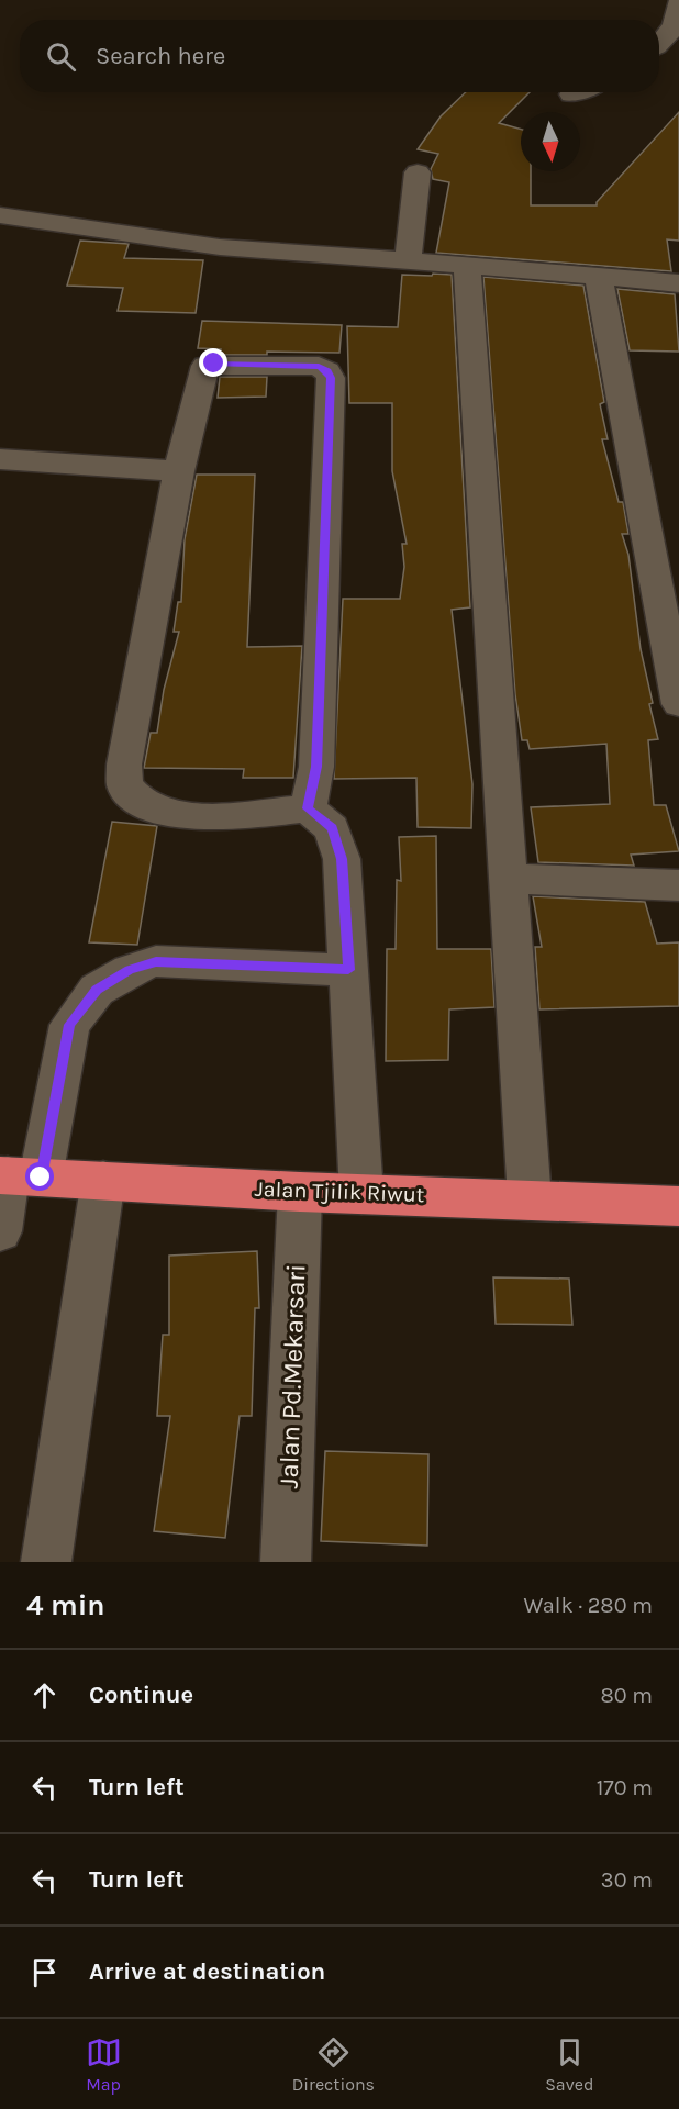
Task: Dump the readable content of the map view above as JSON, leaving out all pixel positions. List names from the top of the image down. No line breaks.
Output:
{"streets":{"highway":["Jalan Tjilik Riwut"],"street":["Jalan Pd.Mekarsari"]},"crossings":[["Jalan Tjilik Riwut","Jalan Pd.Mekarsari"]],"north":"bottom","page":{"search":"Search here","heading":["4 min","Walk · 280 m"],"list":[["Continue","80 m"],["Turn left","170 m"],["Turn left","30 m"],"Arrive at destination"],"nav":["Map","Directions","Saved"]}}
